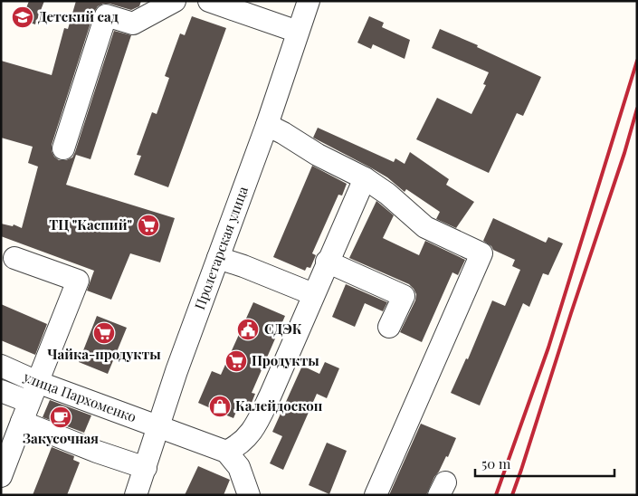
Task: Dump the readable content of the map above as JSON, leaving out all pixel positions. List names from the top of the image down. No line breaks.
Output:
{"streets":{"street":["Пролетарская улица","улица Пархоменко"]},"crossings":[["Пролетарская улица","улица Пархоменко"]],"places":{"school or university":["Детский сад"],"supermarket":["ТЦ \"Каспий\"","Чайка-продукты","Продукты"],"public building":["СДЭК"],"shop":["Калейдоскоп"],"cafe":["Закусочная"]},"scale_bar":"50 m"}
